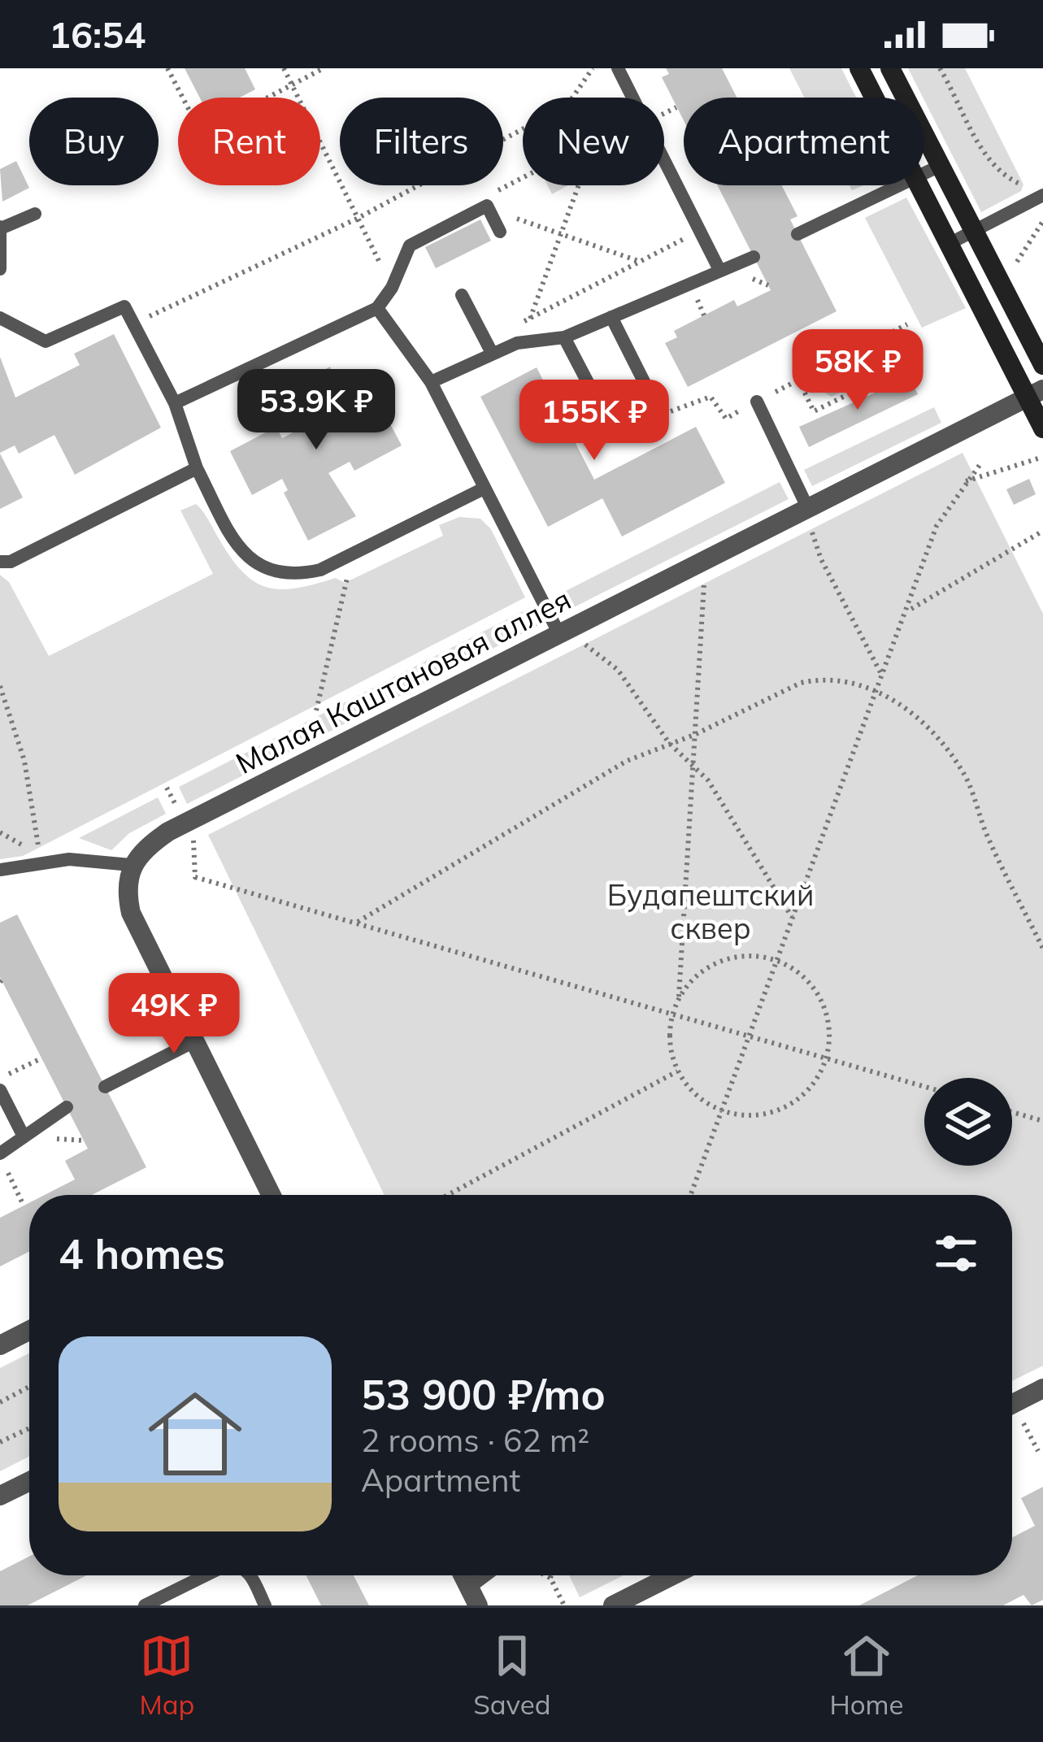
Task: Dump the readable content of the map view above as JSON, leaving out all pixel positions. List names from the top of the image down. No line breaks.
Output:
{"streets":{"street":["Малая Каштановая аллея"]},"parks":["Будапештский сквер"],"page":{"status":"16:54","chip":["Buy","Rent","Filters","New","Apartment"],"price":["58K ₽","53.9K ₽","155K ₽","49K ₽"],"heading":"4 homes","list":[{"name":"53 900 ₽/mo","note":"2 rooms · 62 m² · Apartment"}],"tabs":["Map","Saved","Home"]}}
